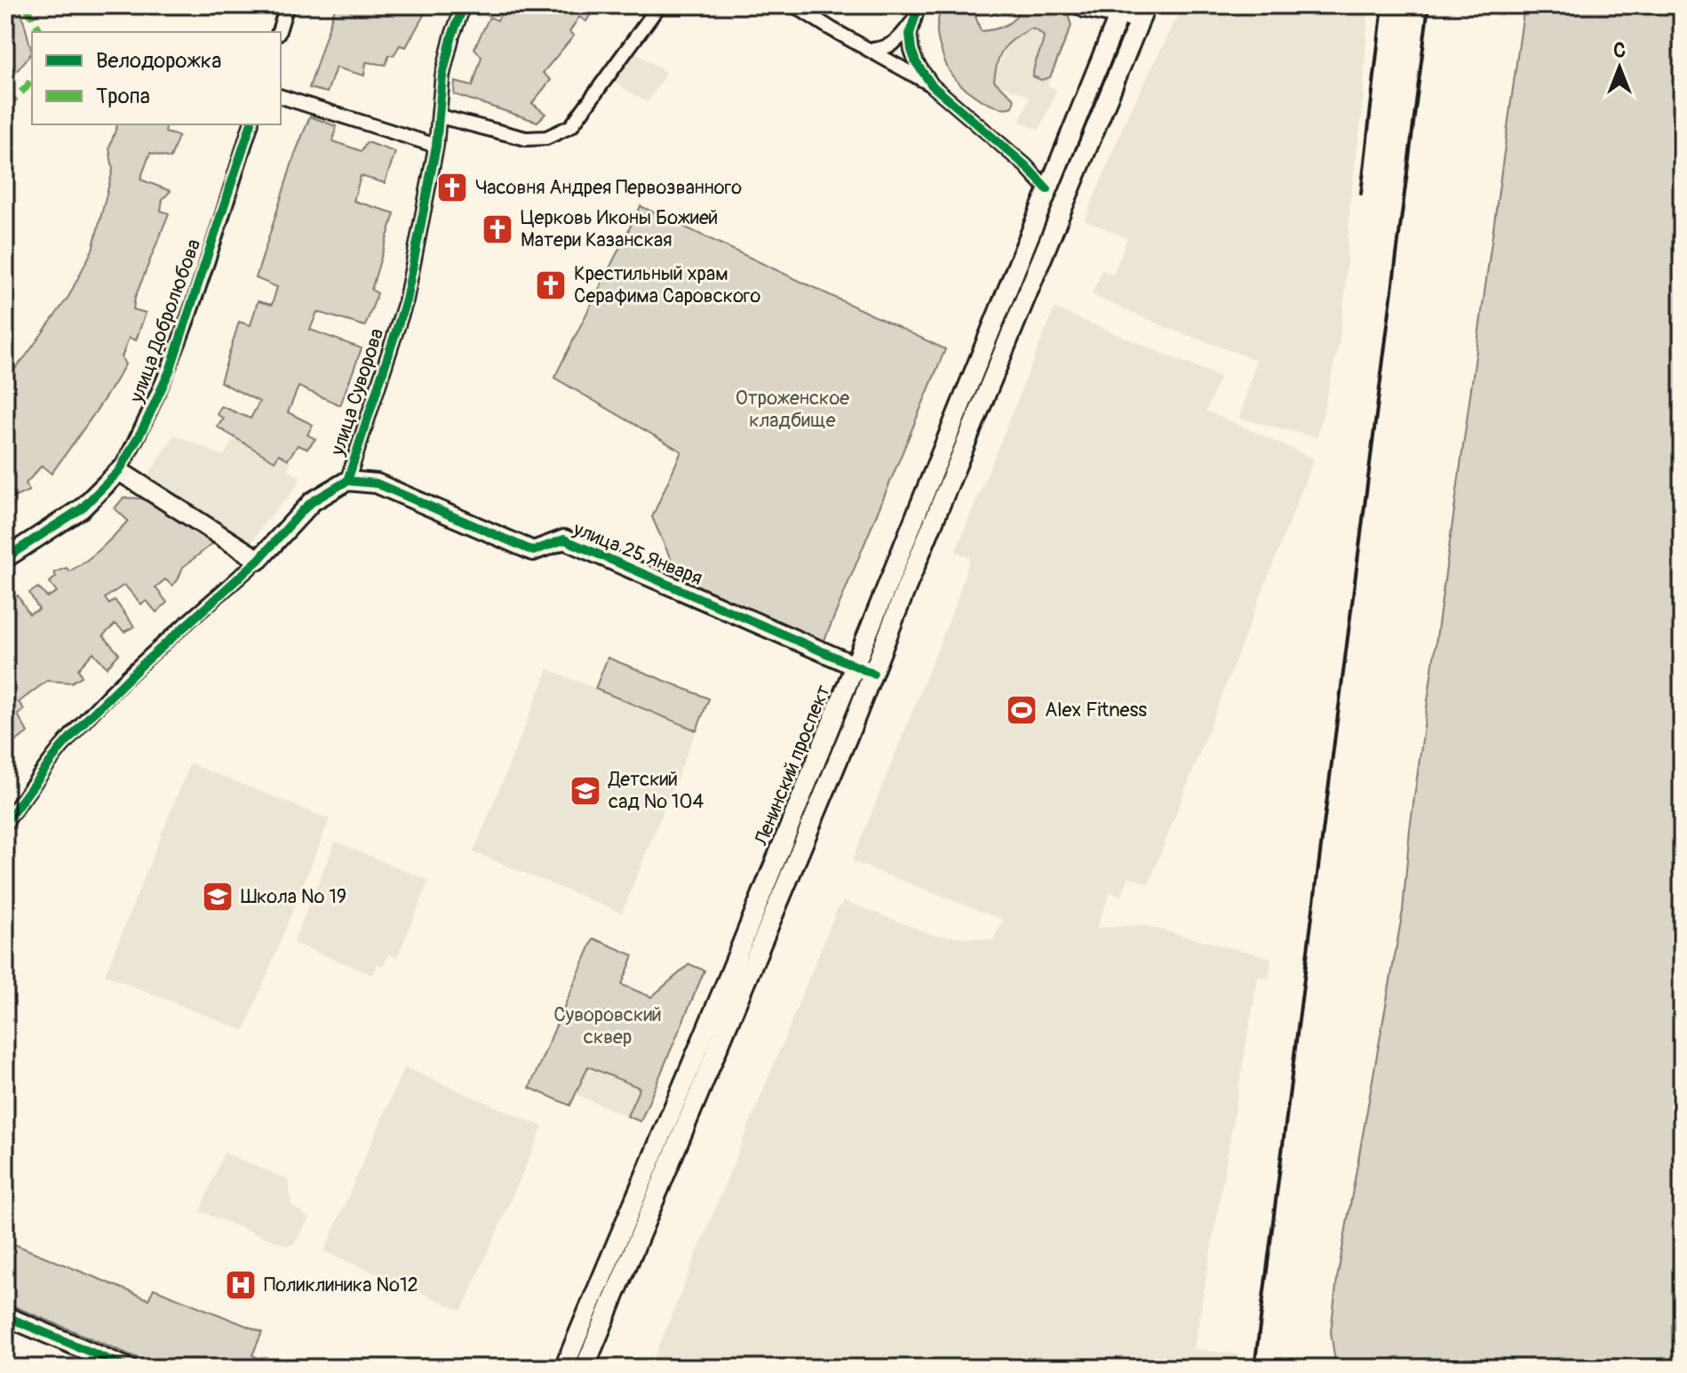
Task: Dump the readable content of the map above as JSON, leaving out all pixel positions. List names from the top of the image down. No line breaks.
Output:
{"streets":{"main road":["улица Добролюбова","улица Суворова","улица 25 Января","Ленинский проспект"]},"crossings":[["улица Суворова","улица 25 Января"],["улица 25 Января","Ленинский проспект"]],"parks":["Отроженское кладбище","Суворовский сквер"],"places":{"church":["Часовня Андрея Первозванного","Церковь Иконы Божией Матери Казанская","Крестильный храм Серафима Саровского"],"sports":["Alex Fitness"],"school or university":["Детский сад № 104","Школа № 19"],"hospital":["Поликлиника №12"]},"legend":["Велодорожка","Тропа"],"north":"top"}
